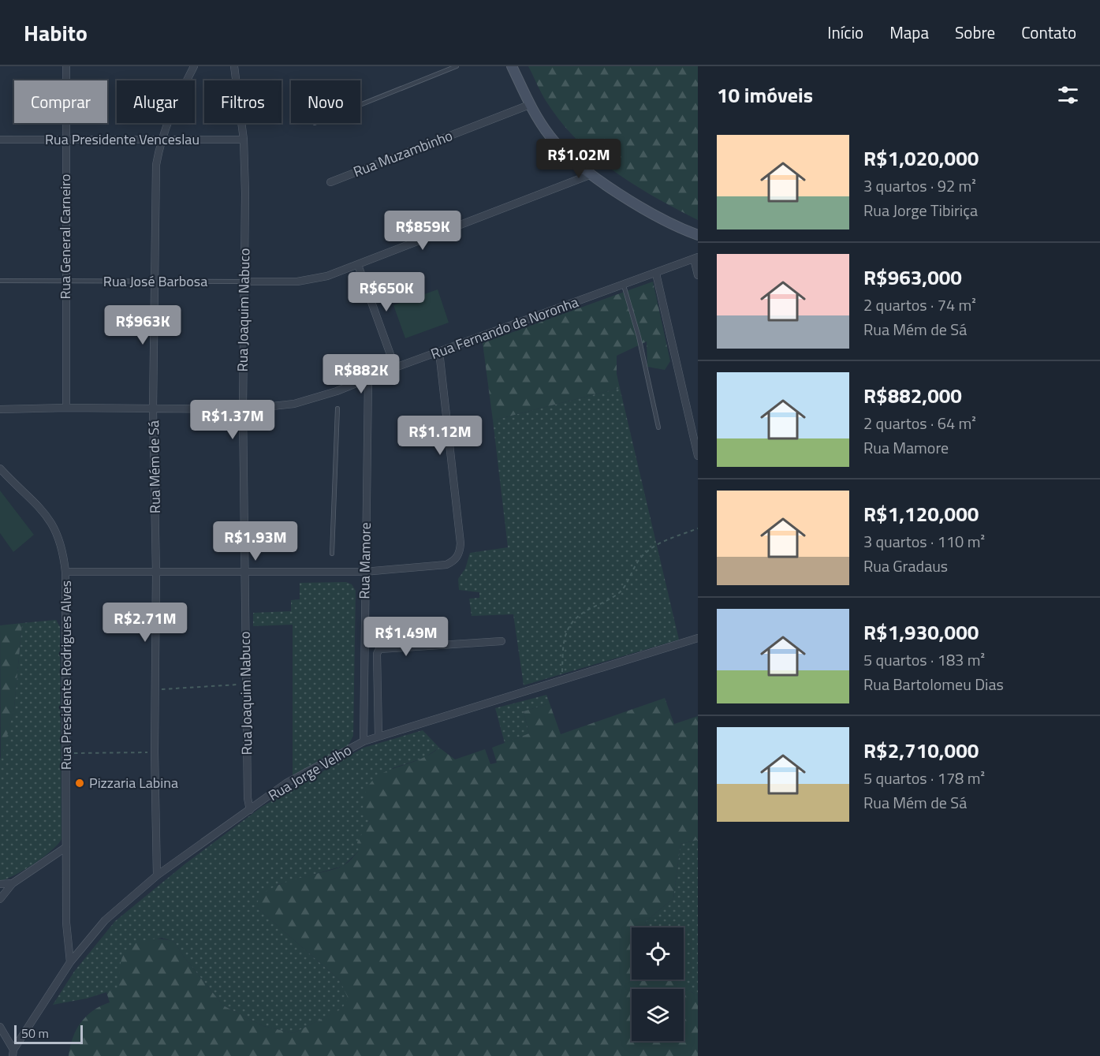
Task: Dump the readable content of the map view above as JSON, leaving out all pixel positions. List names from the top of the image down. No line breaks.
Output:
{"streets":{"street":["Rua Presidente Venceslau","Rua Muzambinho","Rua General Carneiro","Rua Joaquim Nabuco","Rua Fernando de Noronha","Rua Mém de Sá","Rua Mamore","Rua Presidente Rodrigues Alves","Rua Jorge Velho"],"lane":["Rua José Barbosa"]},"crossings":[["Rua Presidente Venceslau","Rua General Carneiro"],["Rua Presidente Venceslau","Rua Joaquim Nabuco"],["Rua Presidente Venceslau","Rua Mém de Sá"],["Rua General Carneiro","Rua José Barbosa"],["Rua General Carneiro","Rua Fernando de Noronha"],["Rua José Barbosa","Rua Joaquim Nabuco"],["Rua José Barbosa","Rua Mém de Sá"],["Rua Joaquim Nabuco","Rua Fernando de Noronha"],["Rua Joaquim Nabuco","Rua Jorge Velho"],["Rua Fernando de Noronha","Rua Mém de Sá"],["Rua Fernando de Noronha","Rua Mamore"],["Rua Mém de Sá","Rua Jorge Velho"],["Rua Mamore","Rua Jorge Velho"],["Rua Presidente Rodrigues Alves","Rua Jorge Velho"]],"places":["Pizzaria Labina"],"scale_bar":"50 m","page":{"header":"Habito","nav":["Início","Mapa","Sobre","Contato"],"heading":"10 imóveis","chip":["Comprar","Alugar","Filtros","Novo"],"list":[{"name":"R$1,020,000","note":"3 quartos · 92 m² · Rua Jorge Tibiriça"},{"name":"R$963,000","note":"2 quartos · 74 m² · Rua Mém de Sá"},{"name":"R$882,000","note":"2 quartos · 64 m² · Rua Mamore"},{"name":"R$1,120,000","note":"3 quartos · 110 m² · Rua Gradaus"},{"name":"R$1,930,000","note":"5 quartos · 183 m² · Rua Bartolomeu Dias"},{"name":"R$2,710,000","note":"5 quartos · 178 m² · Rua Mém de Sá"}],"price":["R$1.02M","R$859K","R$650K","R$963K","R$882K","R$1.37M","R$1.12M","R$1.93M","R$2.71M","R$1.49M"],"scale":"50 m"}}
